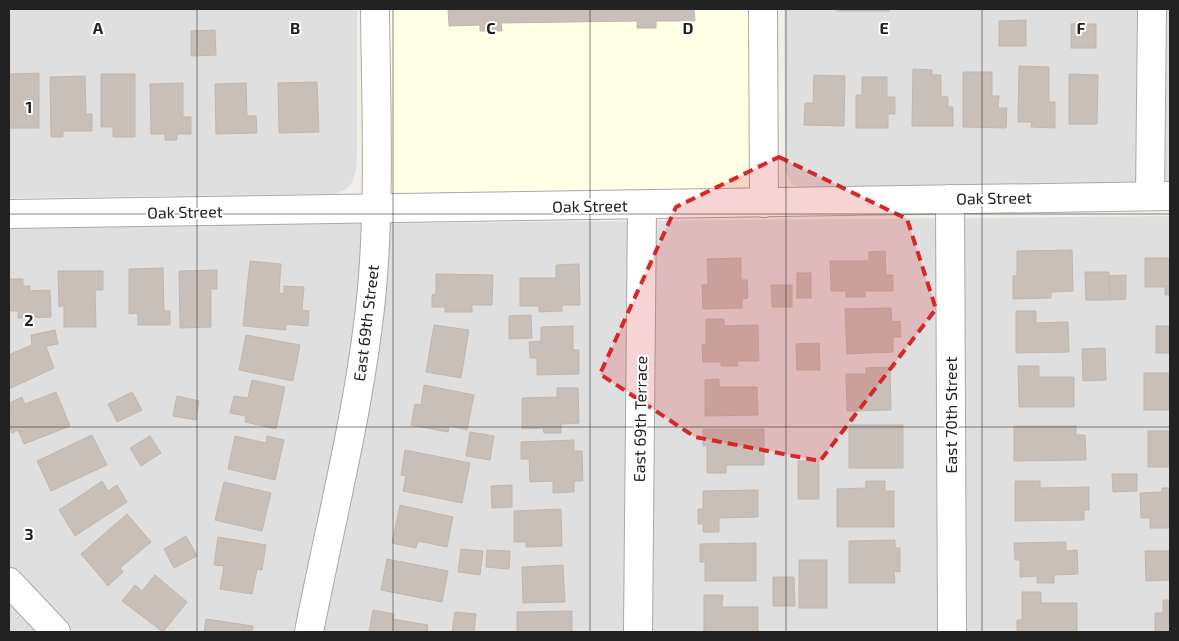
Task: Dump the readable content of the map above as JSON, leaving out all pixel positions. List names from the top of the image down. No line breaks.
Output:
{"streets":{"street":["Oak Street","East 69th Street","East 70th Street","East 69th Terrace"]},"crossings":[["Oak Street","East 69th Street"],["Oak Street","East 70th Street"],["Oak Street","East 69th Terrace"]],"grid":{"columns":["A","B","C","D","E","F"],"rows":["1","2","3"]}}
